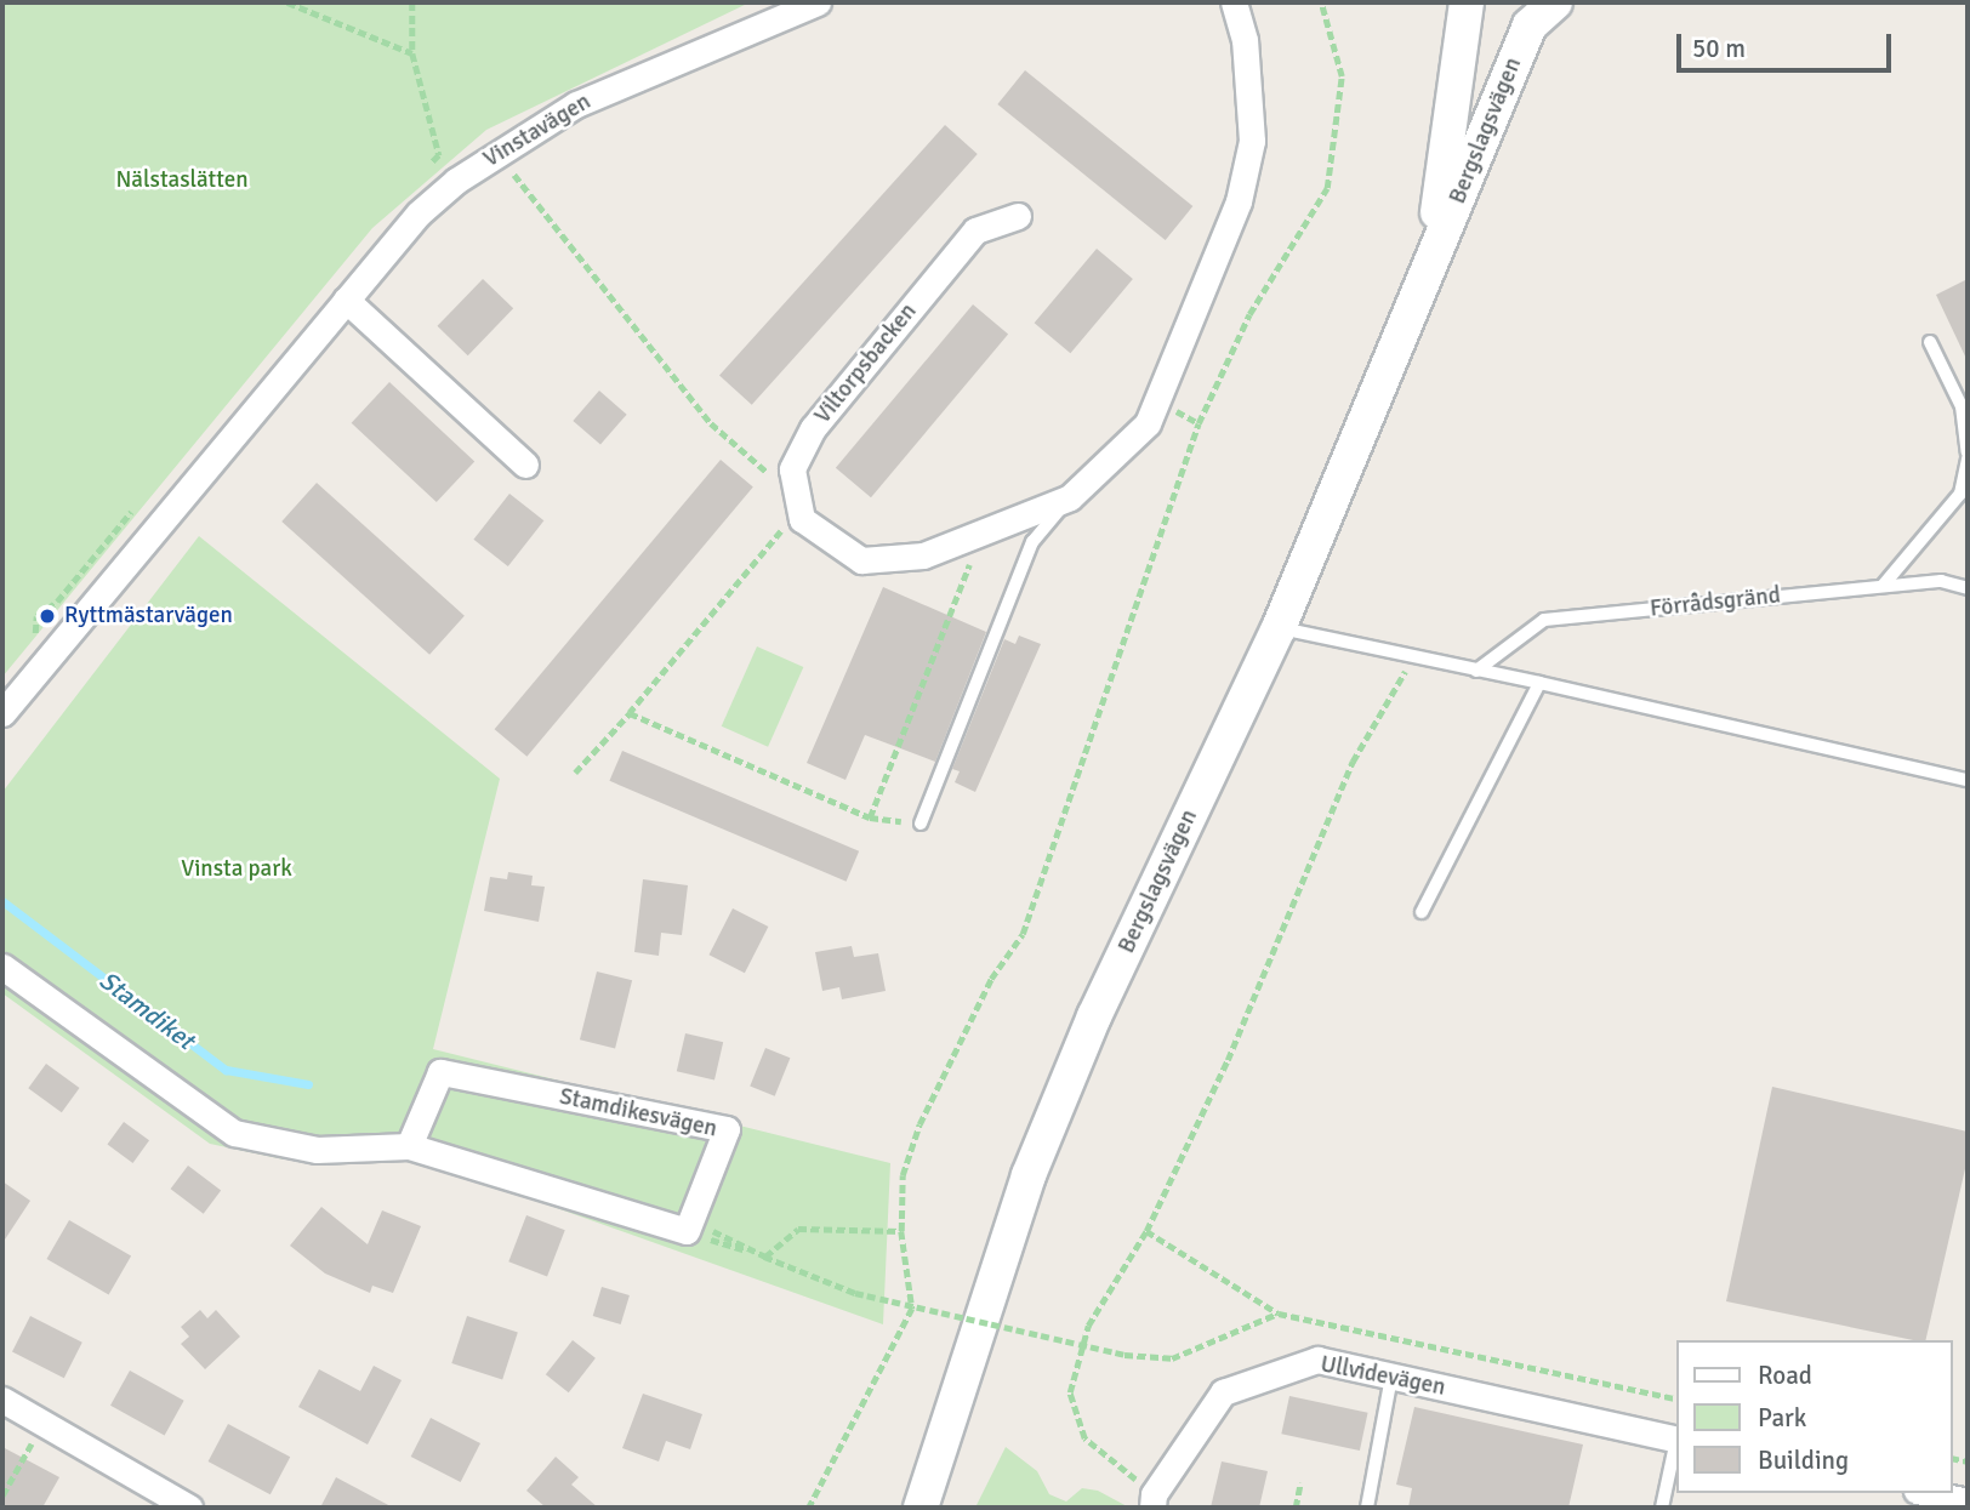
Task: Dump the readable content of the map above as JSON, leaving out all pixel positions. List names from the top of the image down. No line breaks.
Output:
{"streets":{"main road":["Bergslagsvägen"],"street":["Vinstavägen","Viltorpsbacken","Stamdikesvägen","Ullvidevägen"],"lane":["Förrådsgränd"]},"water":["Stamdiket"],"parks":["Nälstaslätten","Vinsta park"],"places":["Ryttmästarvägen"],"legend":["Road","Park","Building"],"scale_bar":"50 m"}
